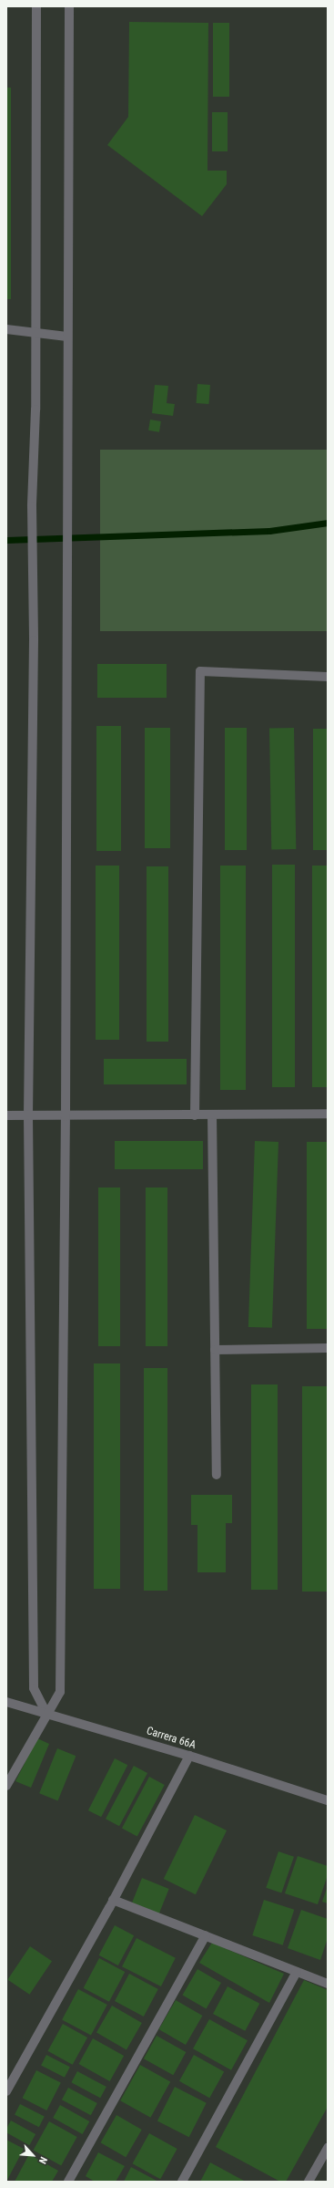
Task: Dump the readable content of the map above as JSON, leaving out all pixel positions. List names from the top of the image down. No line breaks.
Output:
{"streets":{"street":["Carrera 66A"]},"north":"bottom right"}
